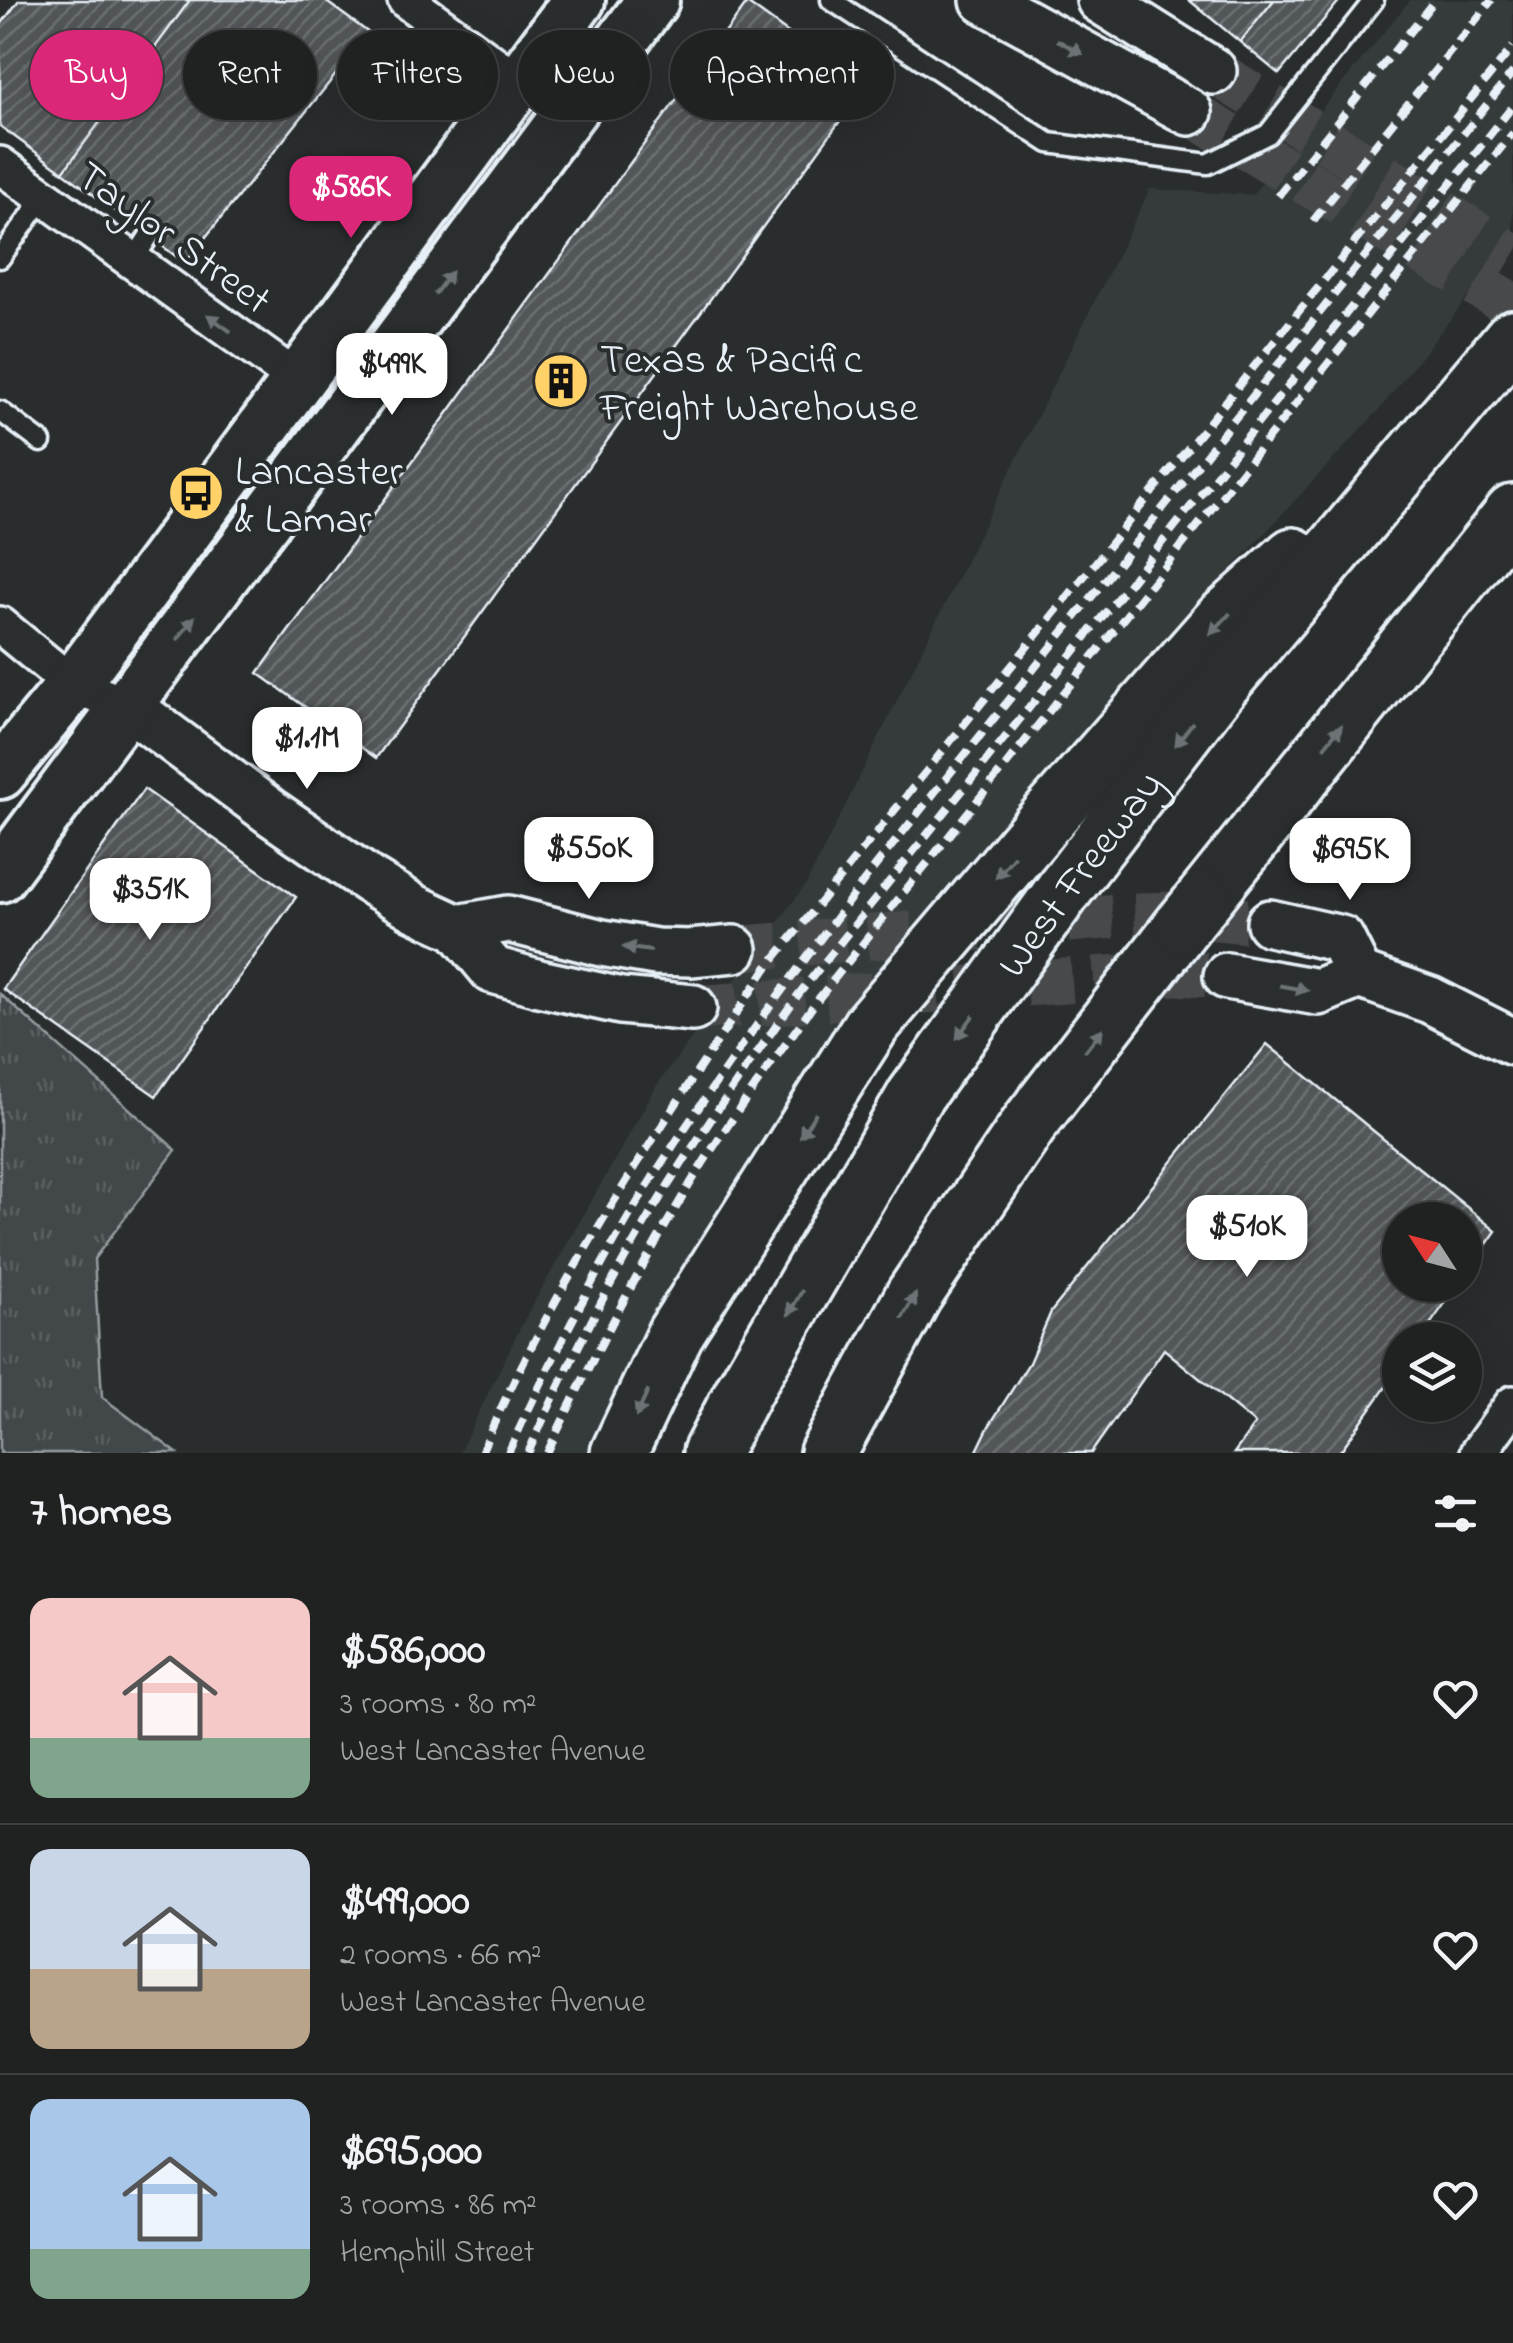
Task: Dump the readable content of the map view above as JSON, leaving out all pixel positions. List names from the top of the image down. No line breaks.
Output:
{"streets":{"highway":["West Freeway"],"street":["Taylor Street"]},"one_way":["Taylor Street"],"places":{"building":["Texas & Pacific Freight Warehouse"],"bus stop":["Lancaster & Lamar"]},"north":"top left","page":{"chip":["Buy","Rent","Filters","New","Apartment"],"price":["$586K","$499K","$1.1M","$550K","$695K","$351K","$510K"],"heading":"7 homes","list":[{"name":"$586,000","note":"3 rooms · 80 m² · West Lancaster Avenue"},{"name":"$499,000","note":"2 rooms · 66 m² · West Lancaster Avenue"},{"name":"$695,000","note":"3 rooms · 86 m² · Hemphill Street"}]}}
